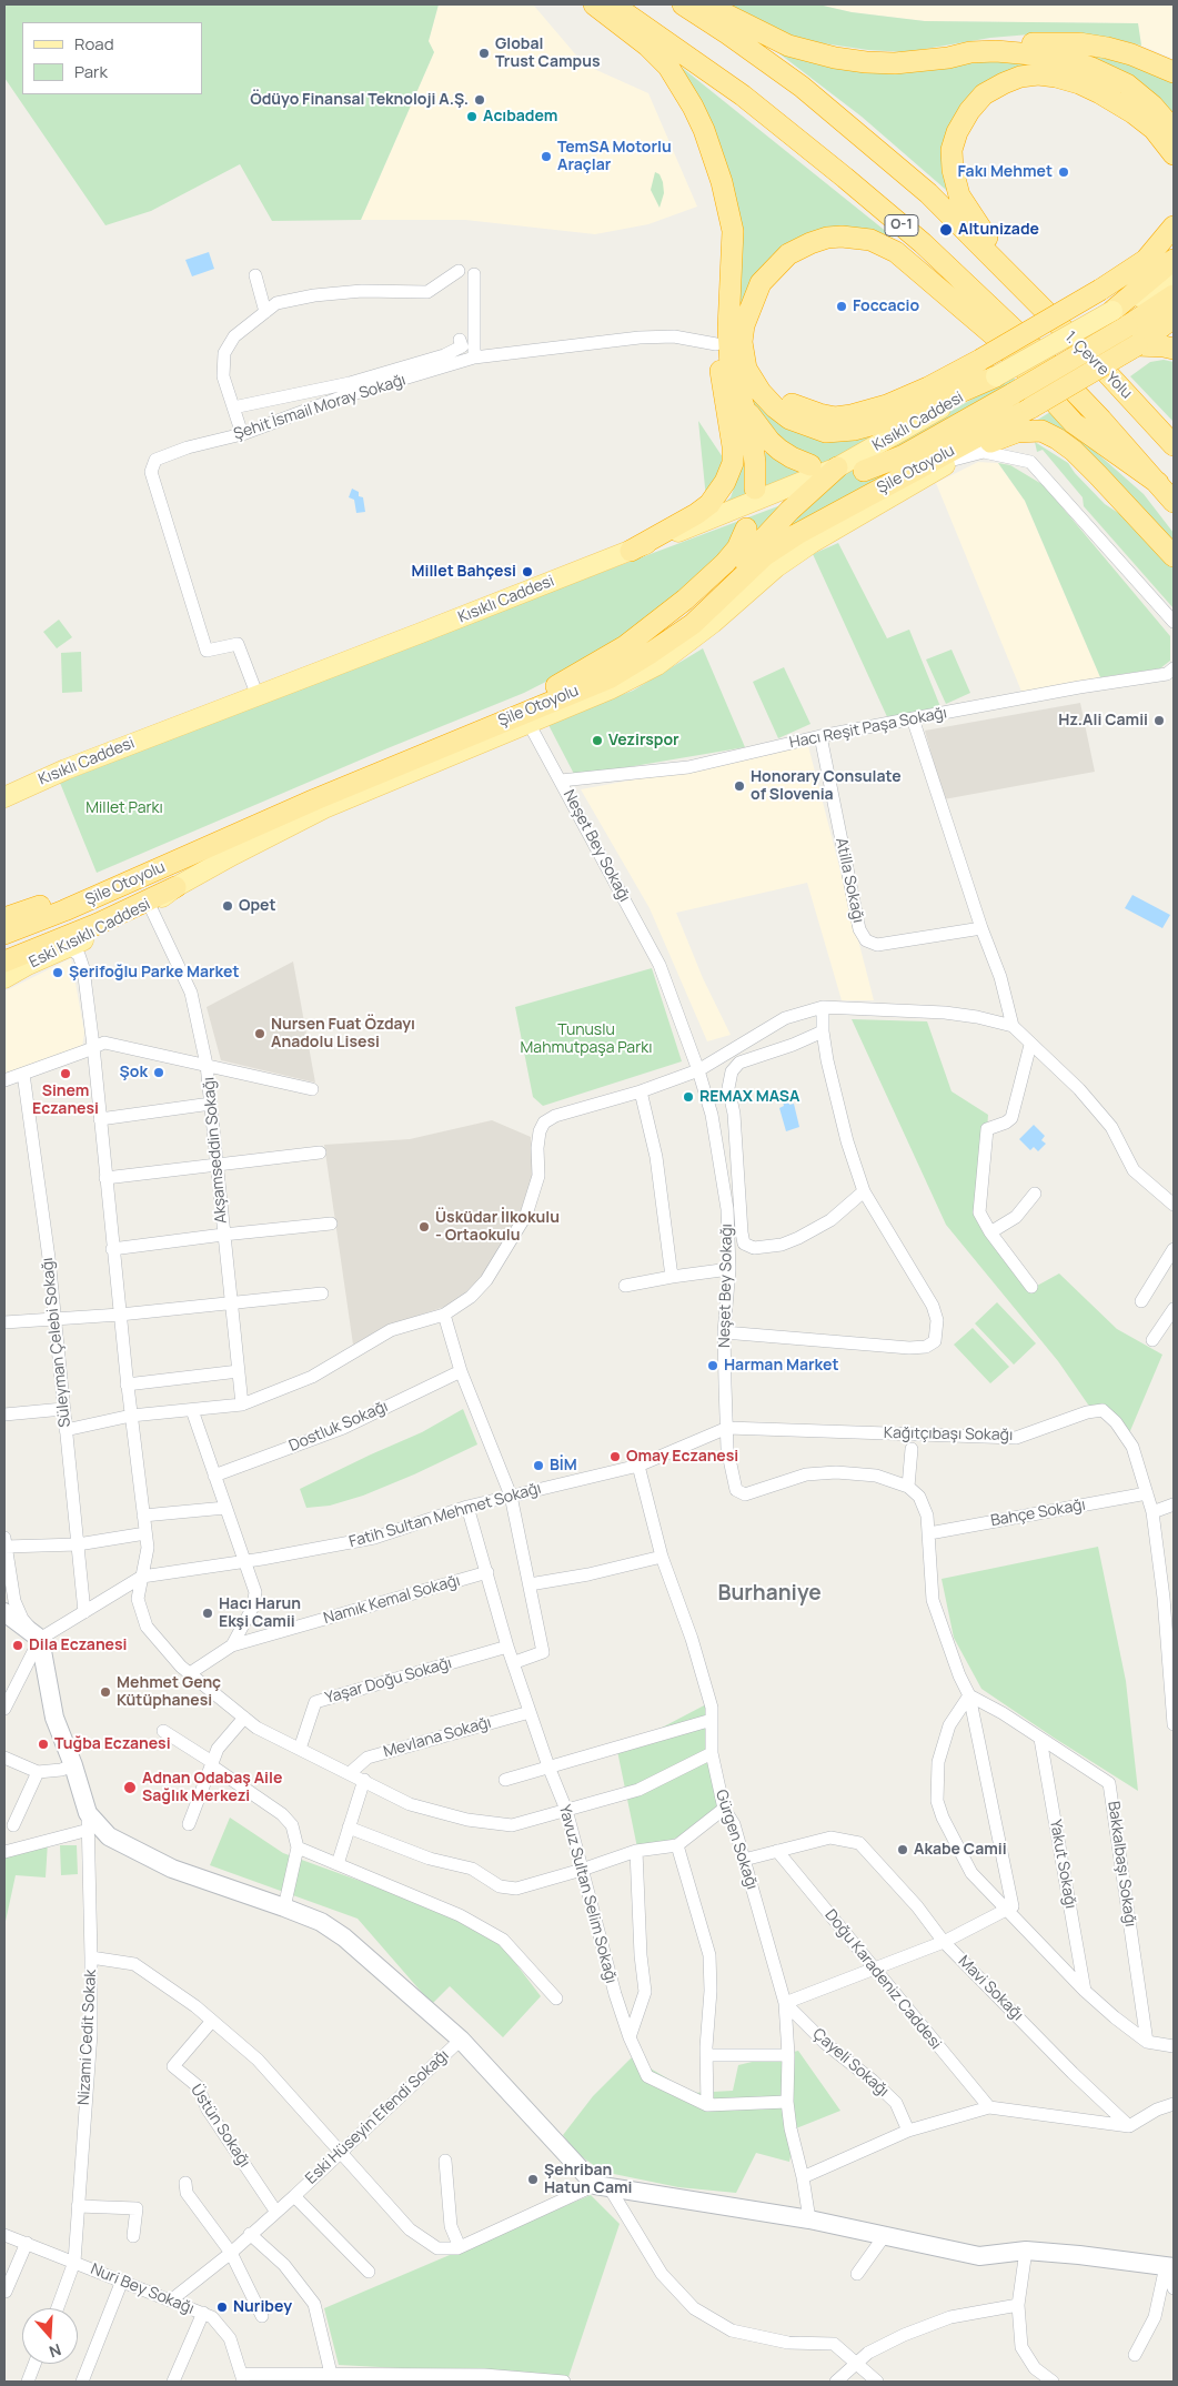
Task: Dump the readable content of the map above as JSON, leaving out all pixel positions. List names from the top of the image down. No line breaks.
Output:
{"streets":{"highway":["O-1","1. Çevre Yolu","Şile Otoyolu"],"main road":["Kısıklı Caddesi","Eski Kısıklı Caddesi"],"street":["Şehit İsmail Moray Sokağı","Hacı Reşit Paşa Sokağı","Neşet Bey Sokağı","Atilla Sokağı","Akşamseddin Sokağı","Süleyman Çelebi Sokağı","Dostluk Sokağı","Kağıtçıbaşı Sokağı","Bahçe Sokağı","Fatih Sultan Mehmet Sokağı","Namık Kemal Sokağı","Yaşar Doğu Sokağı","Mevlana Sokağı","Gürgen Sokağı","Yakut Sokağı","Bakkalbaşı Sokağı","Yavuz Sultan Selim Sokağı","Doğu Karadeniz Caddesi","Mavi Sokağı","Nizami Cedit Sokak","Çayeli Sokağı","Eski Hüseyin Efendi Sokağı","Üstün Sokağı","Nuri Bey Sokağı"]},"crossings":[["O-1","1. Çevre Yolu"],["Şehit İsmail Moray Sokağı","Kısıklı Caddesi"],["Kısıklı Caddesi","Şile Otoyolu"],["Şile Otoyolu","Eski Kısıklı Caddesi"],["Hacı Reşit Paşa Sokağı","Neşet Bey Sokağı"],["Hacı Reşit Paşa Sokağı","Atilla Sokağı"],["Neşet Bey Sokağı","Eski Kısıklı Caddesi"],["Neşet Bey Sokağı","Kağıtçıbaşı Sokağı"],["Neşet Bey Sokağı","Fatih Sultan Mehmet Sokağı"],["Eski Kısıklı Caddesi","Akşamseddin Sokağı"],["Süleyman Çelebi Sokağı","Fatih Sultan Mehmet Sokağı"],["Kağıtçıbaşı Sokağı","Bahçe Sokağı"],["Kağıtçıbaşı Sokağı","Fatih Sultan Mehmet Sokağı"],["Fatih Sultan Mehmet Sokağı","Gürgen Sokağı"],["Fatih Sultan Mehmet Sokağı","Yavuz Sultan Selim Sokağı"],["Namık Kemal Sokağı","Yavuz Sultan Selim Sokağı"],["Yaşar Doğu Sokağı","Yavuz Sultan Selim Sokağı"],["Mevlana Sokağı","Yavuz Sultan Selim Sokağı"],["Gürgen Sokağı","Yavuz Sultan Selim Sokağı"],["Gürgen Sokağı","Çayeli Sokağı"],["Yakut Sokağı","Bakkalbaşı Sokağı"],["Doğu Karadeniz Caddesi","Mavi Sokağı"],["Nizami Cedit Sokak","Nuri Bey Sokağı"],["Eski Hüseyin Efendi Sokağı","Üstün Sokağı"],["Eski Hüseyin Efendi Sokağı","Nuri Bey Sokağı"]],"districts":["Burhaniye"],"parks":["Millet Parkı","Tunuslu Mahmutpaşa Parkı"],"places":["Global Trust Campus","Ödüyo Finansal Teknoloji A.Ş.","Acıbadem","TemSA Motorlu Araçlar","Fakı Mehmet","Altunizade","Foccacio","Millet Bahçesi","Hz.Ali Camii","Vezirspor","Honorary Consulate of Slovenia","Opet","Şerifoğlu Parke Market","Nursen Fuat Özdayı Anadolu Lisesi","Şok","Sinem Eczanesi","REMAX MASA","Üsküdar İlkokulu - Ortaokulu","Harman Market","Omay Eczanesi","BİM","Hacı Harun Ekşi Camii","Dila Eczanesi","Mehmet Genç Kütüphanesi","Tuğba Eczanesi","Adnan Odabaş Aile Sağlık Merkezi","Akabe Camii","Şehriban Hatun Cami","Nuribey"],"legend":["Road","Park"],"north":"bottom"}
